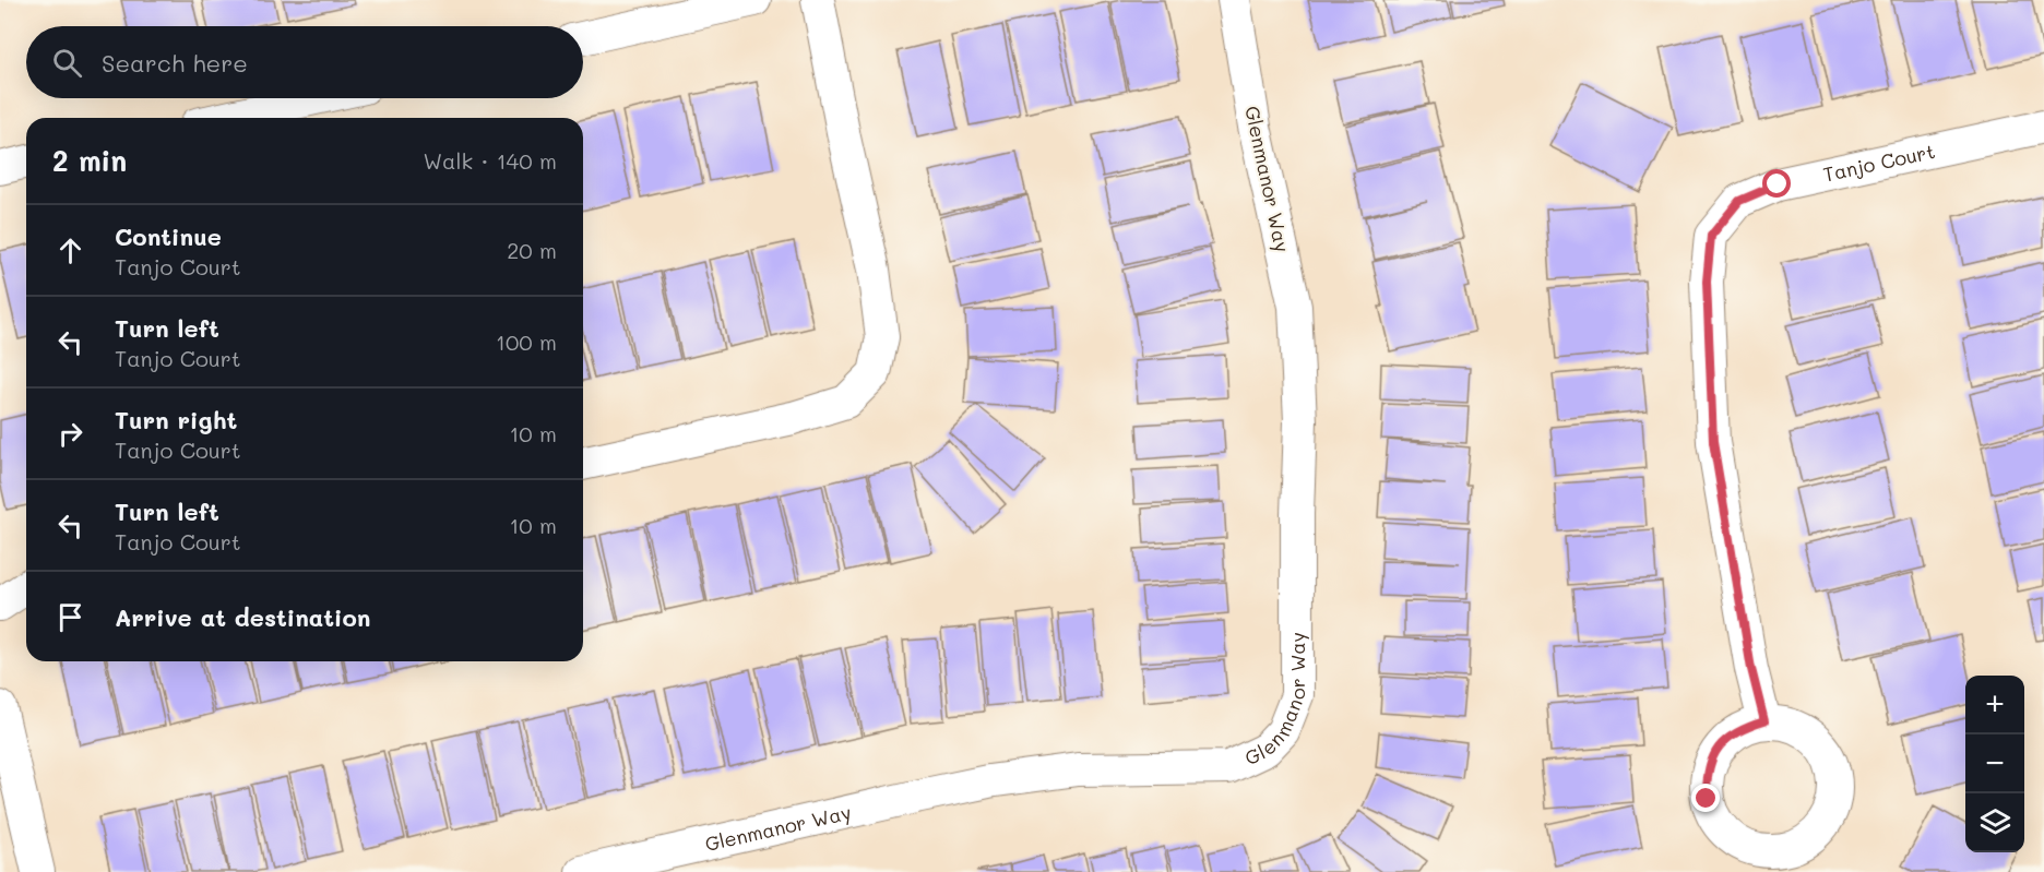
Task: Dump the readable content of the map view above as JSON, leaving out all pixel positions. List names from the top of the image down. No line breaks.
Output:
{"streets":{"street":["Tanjo Court","Glenmanor Way"]},"page":{"search":"Search here","heading":["2 min","Walk · 140 m"],"list":[["Continue","Tanjo Court","20 m"],["Turn left","Tanjo Court","100 m"],["Turn right","Tanjo Court","10 m"],["Turn left","Tanjo Court","10 m"],"Arrive at destination"],"map_buttons":["+","−"]}}
